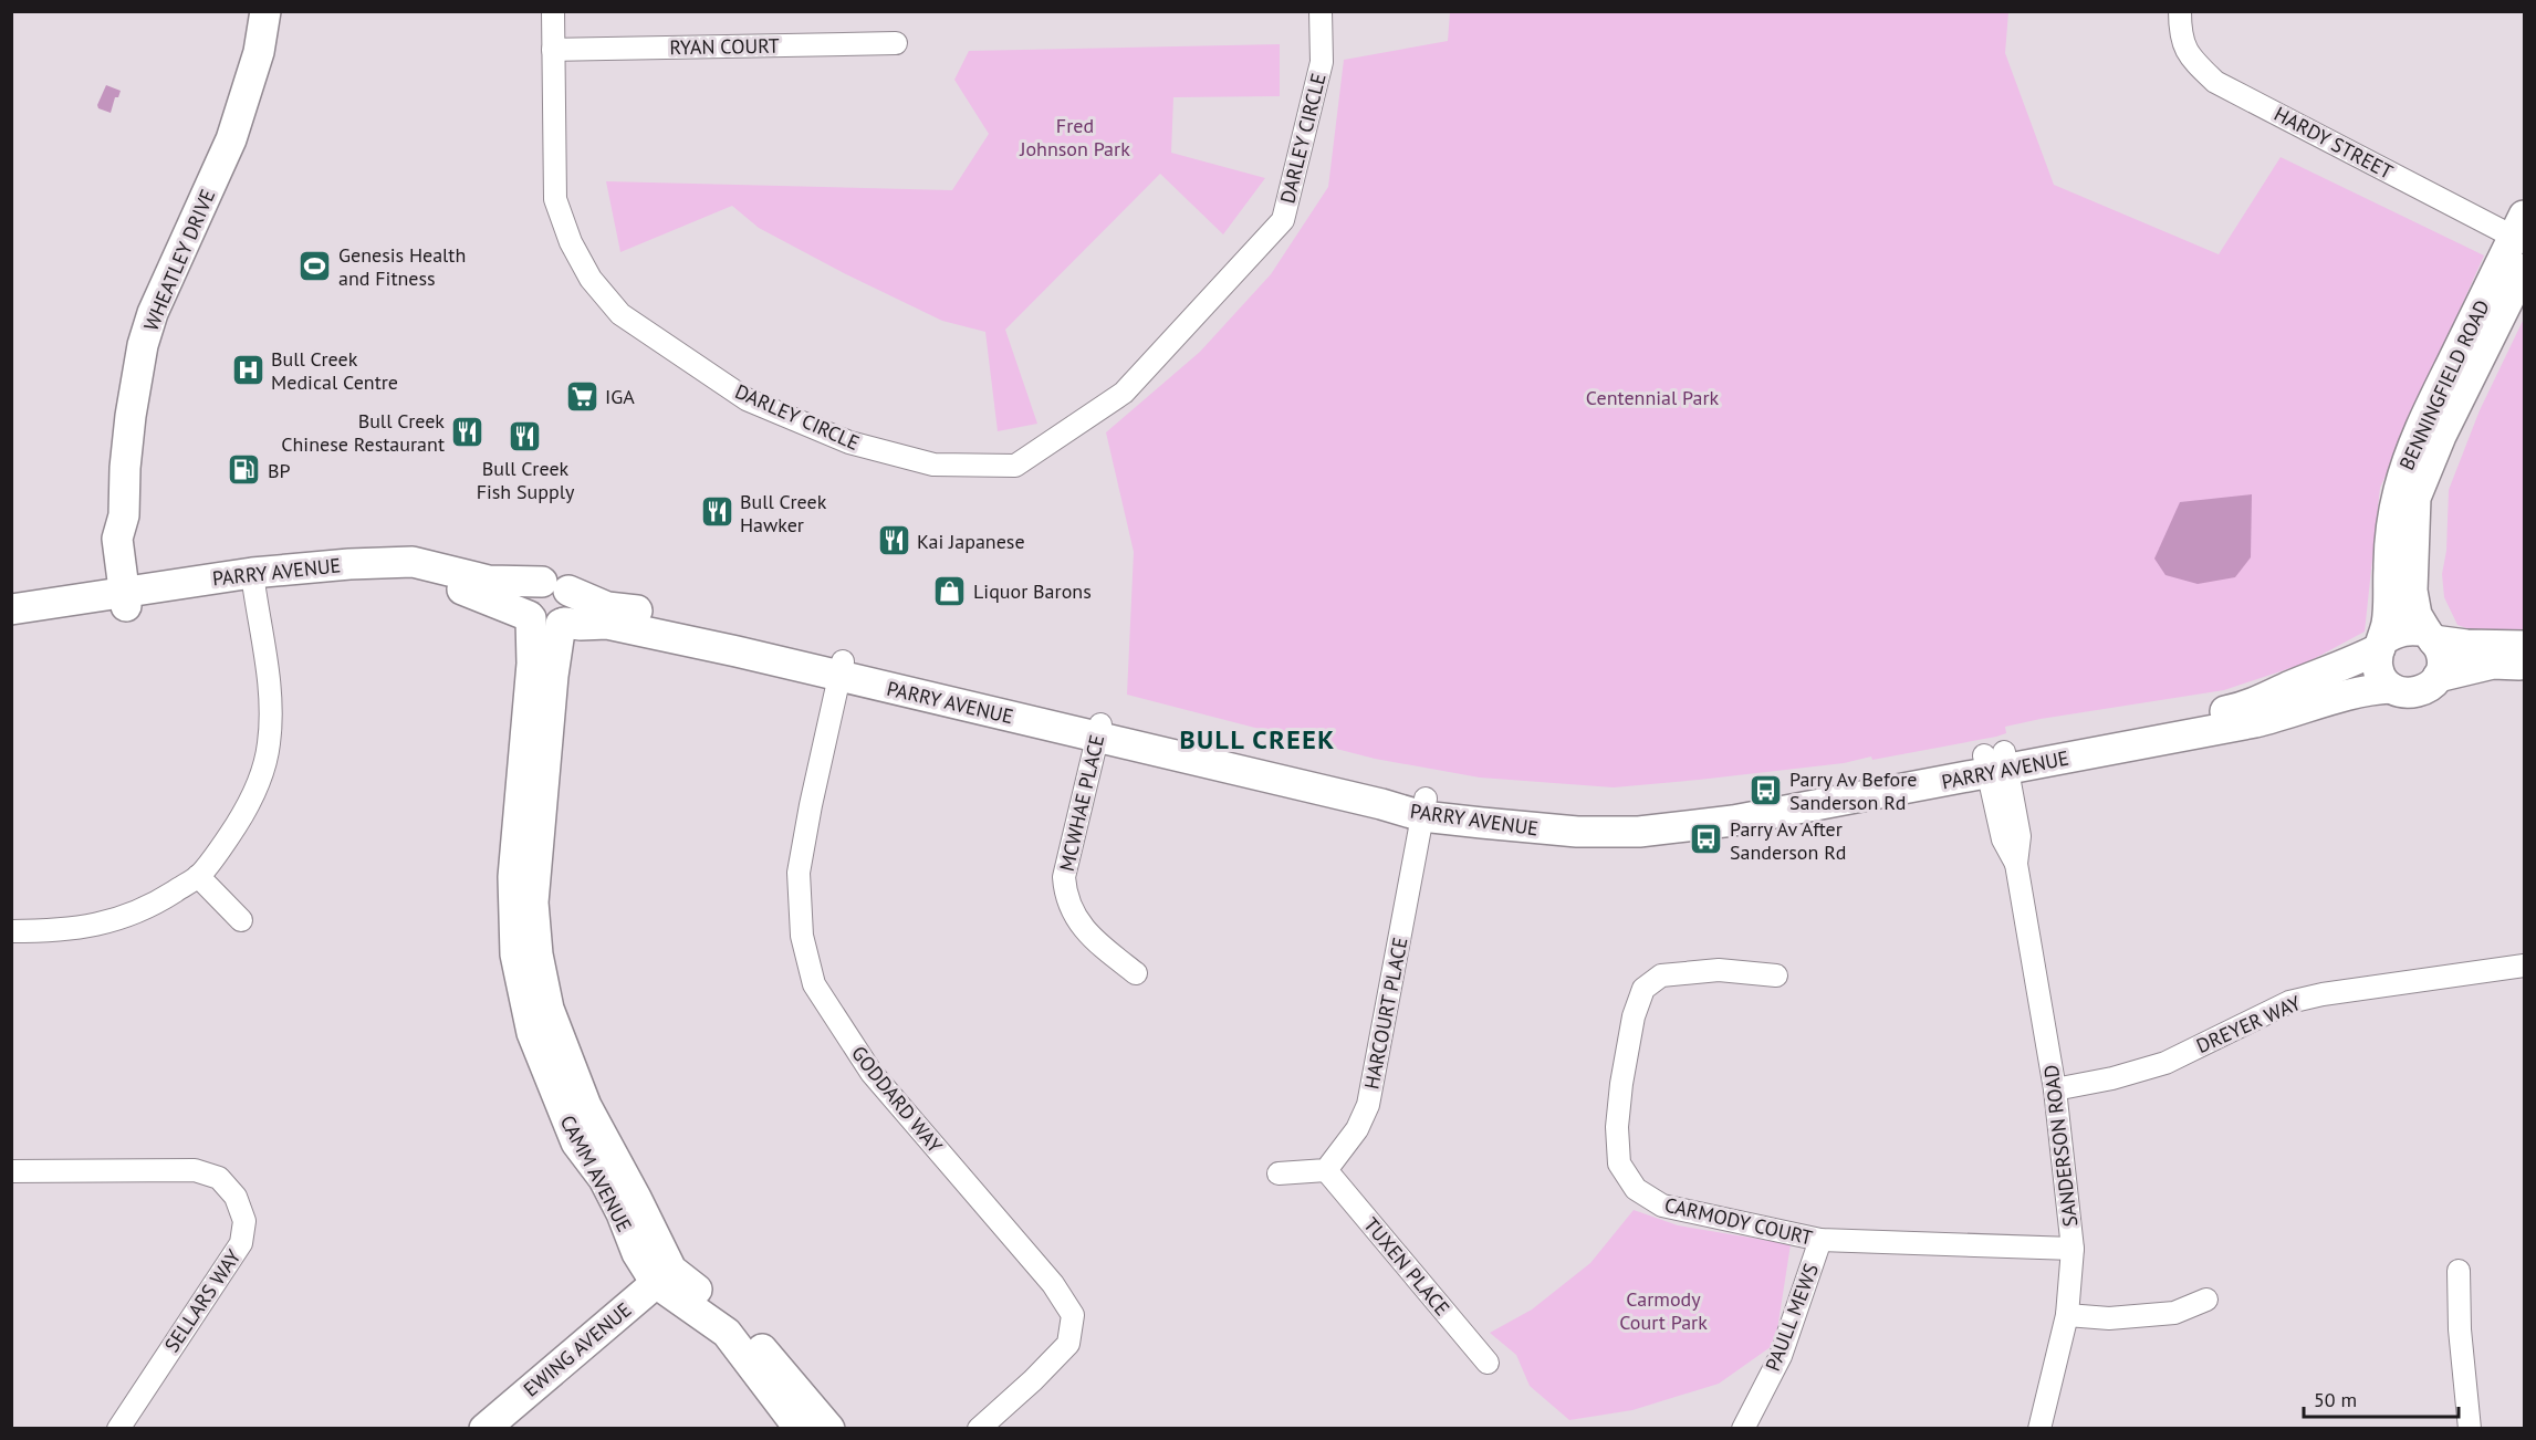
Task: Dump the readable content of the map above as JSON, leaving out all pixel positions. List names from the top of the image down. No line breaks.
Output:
{"streets":{"main road":["WHEATLEY DRIVE","BENNINGFIELD ROAD","PARRY AVENUE","CAMM AVENUE","EWING AVENUE"],"street":["RYAN COURT","DARLEY CIRCLE","HARDY STREET","MCWHAE PLACE","HARCOURT PLACE","DREYER WAY","GODDARD WAY","SANDERSON ROAD","CARMODY COURT","TUXEN PLACE","SELLARS WAY","PAULL MEWS"]},"crossings":[["RYAN COURT","DARLEY CIRCLE"],["HARDY STREET","BENNINGFIELD ROAD"],["WHEATLEY DRIVE","PARRY AVENUE"],["BENNINGFIELD ROAD","PARRY AVENUE"],["PARRY AVENUE","MCWHAE PLACE"],["PARRY AVENUE","HARCOURT PLACE"],["PARRY AVENUE","GODDARD WAY"],["PARRY AVENUE","SANDERSON ROAD"],["PARRY AVENUE","CAMM AVENUE"],["HARCOURT PLACE","TUXEN PLACE"],["DREYER WAY","SANDERSON ROAD"],["SANDERSON ROAD","CARMODY COURT"],["CAMM AVENUE","EWING AVENUE"],["CARMODY COURT","PAULL MEWS"]],"districts":["BULL CREEK"],"parks":["Fred Johnson Park","Centennial Park","Carmody Court Park"],"places":{"sports":["Genesis Health and Fitness"],"hospital":["Bull Creek Medical Centre"],"supermarket":["IGA"],"restaurant":["Bull Creek Chinese Restaurant","Bull Creek Fish Supply","Bull Creek Hawker","Kai Japanese"],"fuel station":["BP"],"shop":["Liquor Barons"],"bus stop":["Parry Av Before Sanderson Rd","Parry Av After Sanderson Rd"]},"scale_bar":"50 m"}
